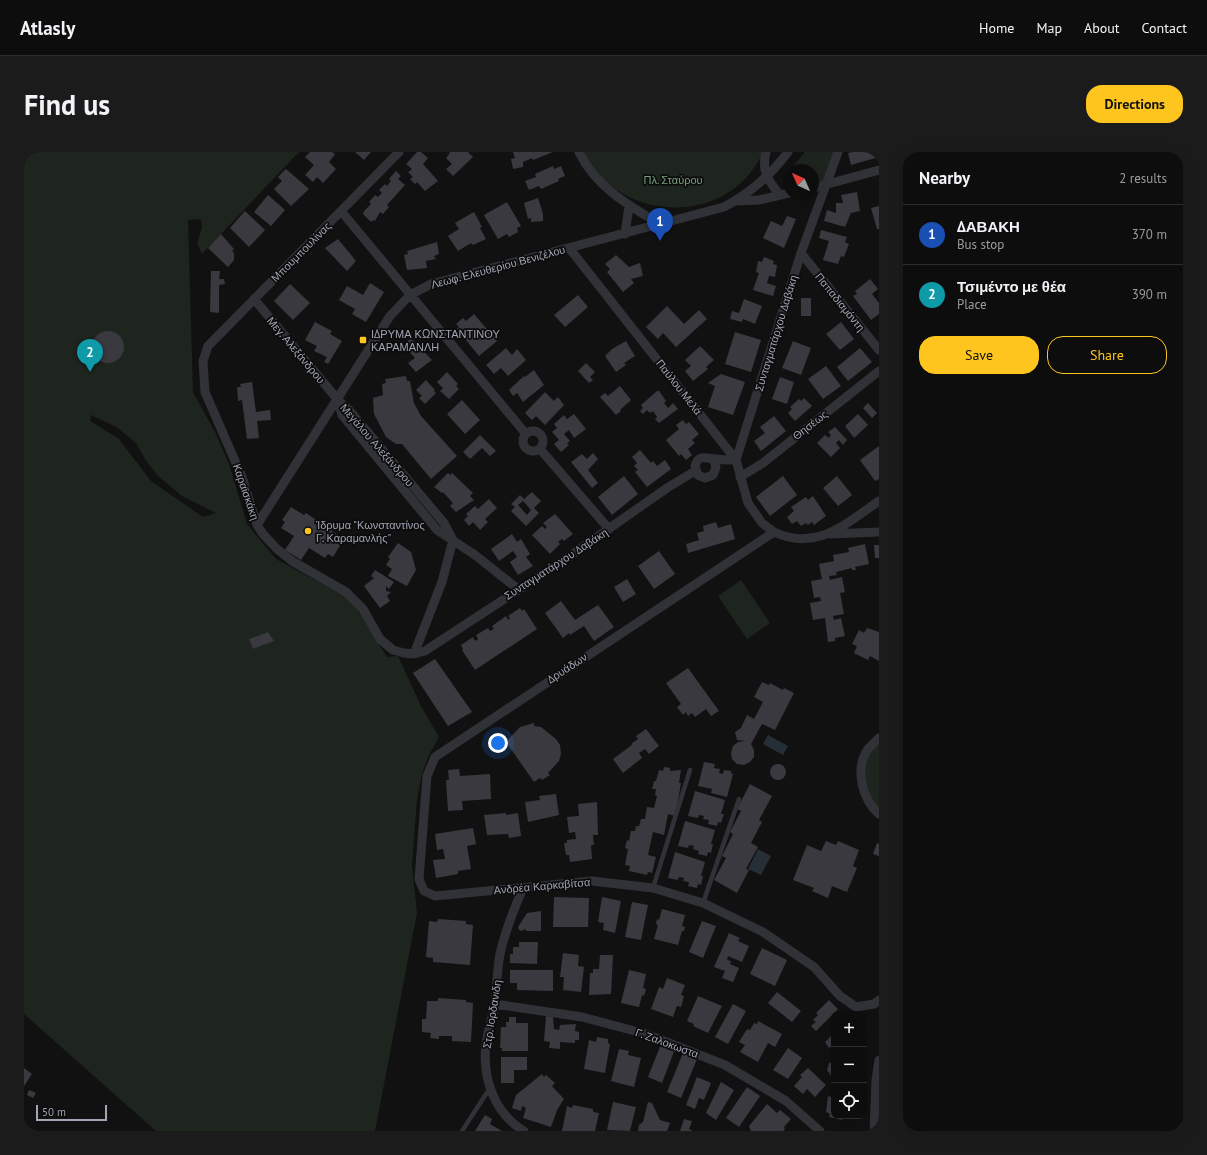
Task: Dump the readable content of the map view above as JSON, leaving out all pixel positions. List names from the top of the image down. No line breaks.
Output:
{"streets":{"street":["Μπουμπουλίνας","Λεωφ. Ελευθερίου Βενιζέλου","Παπαδιαμάντη","Συνταγματάρχου Δαβάκη","Μεγ. Αλεξάνδρου","Παύλου Μελά","Θησέως","Μεγάλου Αλεξάνδρου","Καραϊσκάκη","Δρυάδων","Ανδρέα Καρκαβίτσα","Στρ. Ιορδανιδη","Γ. Ζαλοκωστα"]},"crossings":[["Μπουμπουλίνας","Μεγ. Αλεξάνδρου"],["Μπουμπουλίνας","Καραϊσκάκη"],["Λεωφ. Ελευθερίου Βενιζέλου","Μεγ. Αλεξάνδρου"],["Λεωφ. Ελευθερίου Βενιζέλου","Παύλου Μελά"],["Λεωφ. Ελευθερίου Βενιζέλου","Μεγάλου Αλεξάνδρου"],["Λεωφ. Ελευθερίου Βενιζέλου","Καραϊσκάκη"],["Παπαδιαμάντη","Συνταγματάρχου Δαβάκη"],["Συνταγματάρχου Δαβάκη","Παύλου Μελά"],["Συνταγματάρχου Δαβάκη","Μεγάλου Αλεξάνδρου"],["Συνταγματάρχου Δαβάκη","Καραϊσκάκη"],["Μεγ. Αλεξάνδρου","Μεγάλου Αλεξάνδρου"],["Παύλου Μελά","Θησέως"],["Παύλου Μελά","Δρυάδων"],["Δρυάδων","Ανδρέα Καρκαβίτσα"],["Ανδρέα Καρκαβίτσα","Στρ. Ιορδανιδη"],["Στρ. Ιορδανιδη","Γ. Ζαλοκωστα"]],"parks":["Πλ. Σταύρου"],"places":{"transit":["ΙΔΡΥΜΑ ΚΩΝΣΤΑΝΤΙΝΟΥ ΚΑΡΑΜΑΝΛΗ"],"other":["Ίδρυμα \"Κωνσταντίνος Γ. Καραμανλής\""]},"scale_bar":"50 m","north":"top left","page":{"header":"Atlasly","nav":["Home","Map","About","Contact"],"buttons":["Directions",["Save","Share"]],"title":"Find us","heading":["Nearby","2 results"],"list":[{"mark":"1","name":"ΔΑΒΑΚΗ","note":"Bus stop","value":"370 m"},{"mark":"2","name":"Τσιμέντο με θέα","note":"Place","value":"390 m"}],"pins":["1","2"],"map_buttons":["+","−"],"scale":"50 m"}}
